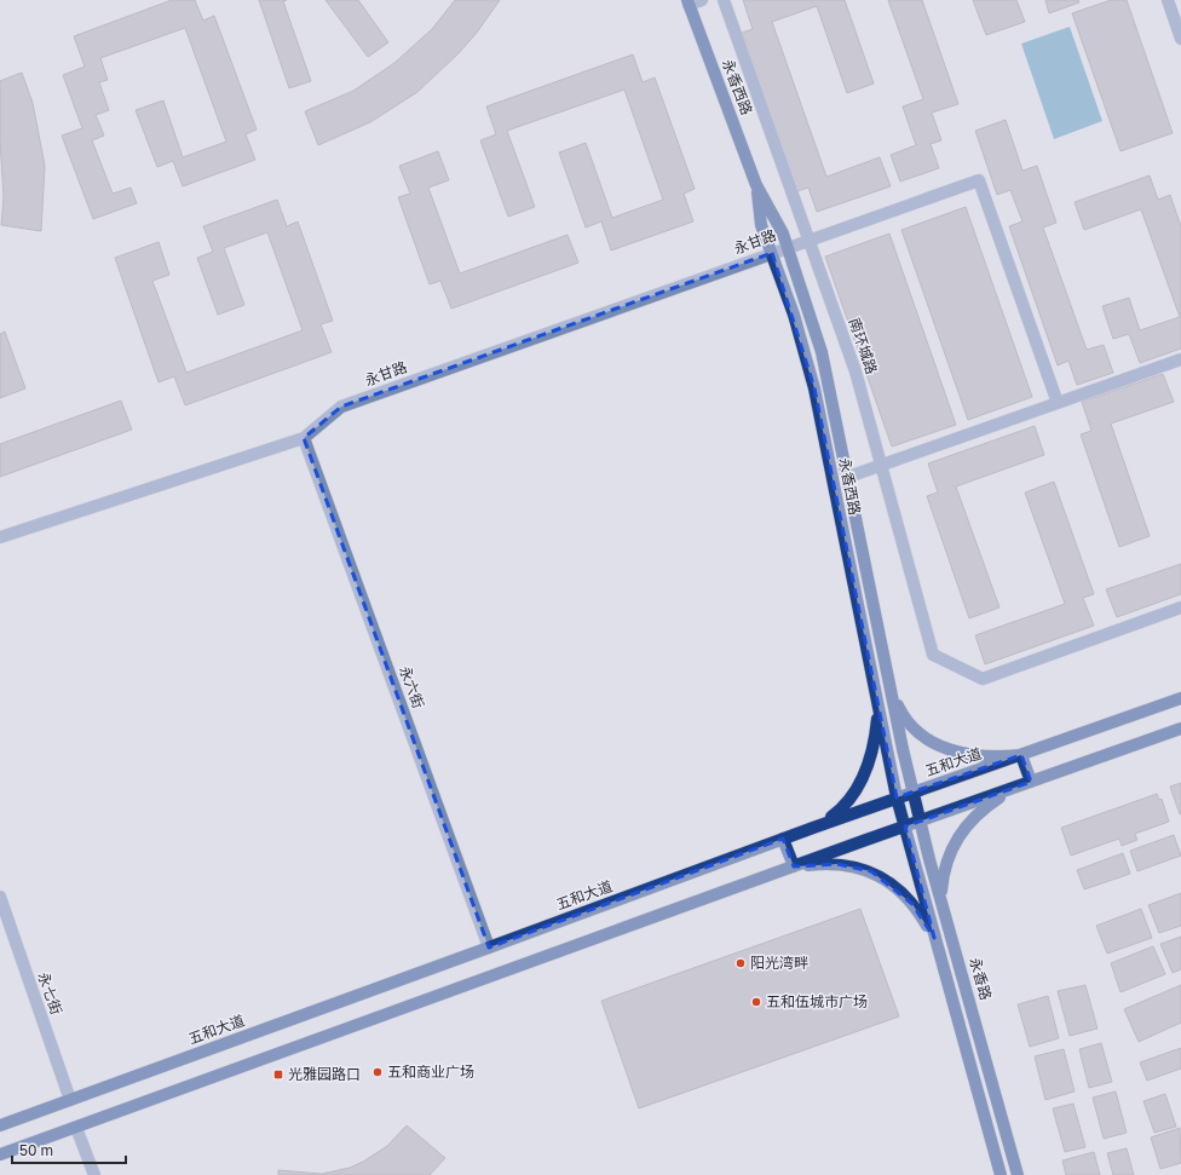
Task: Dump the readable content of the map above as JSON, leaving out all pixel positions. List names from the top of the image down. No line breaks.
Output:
{"streets":{"main road":["永香西路","五和大道","永香路"],"street":["永甘路","南环城路","永六街","永七街"]},"crossings":[["永香西路","永甘路"],["永香西路","五和大道"],["永香西路","永香路"],["永甘路","南环城路"],["永甘路","永六街"],["永六街","五和大道"],["五和大道","永香路"],["五和大道","永七街"]],"places":{"other":["阳光湾畔","五和伍城市广场","五和商业广场"],"transit":["光雅园路口"]},"scale_bar":"50 m"}
